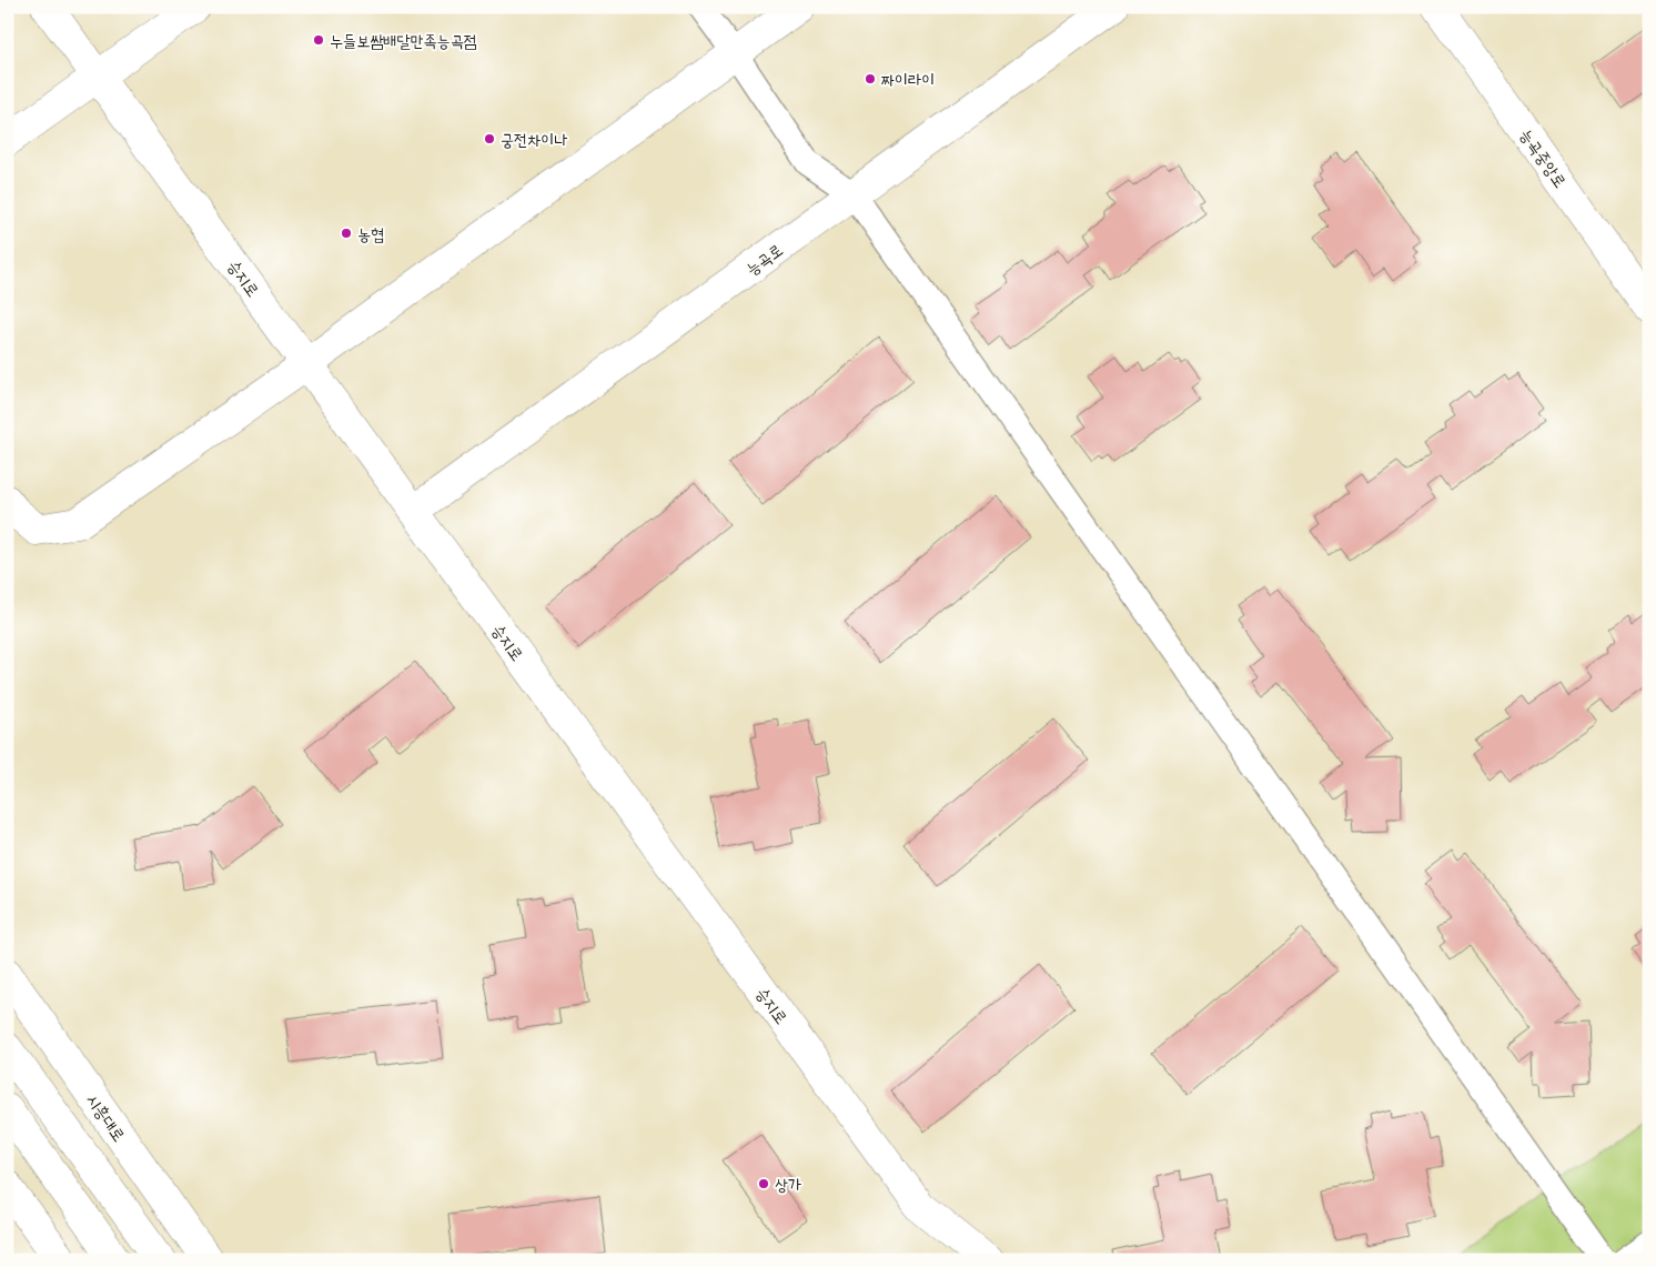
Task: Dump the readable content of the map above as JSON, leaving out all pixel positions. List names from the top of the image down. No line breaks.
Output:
{"streets":{"street":["능곡중앙로","능곡로","승지로","시흥대로"]},"crossings":[["능곡로","승지로"]],"places":["누들보쌈배달만족능곡점","짜이라이","궁전차이나","농협","상가"]}
